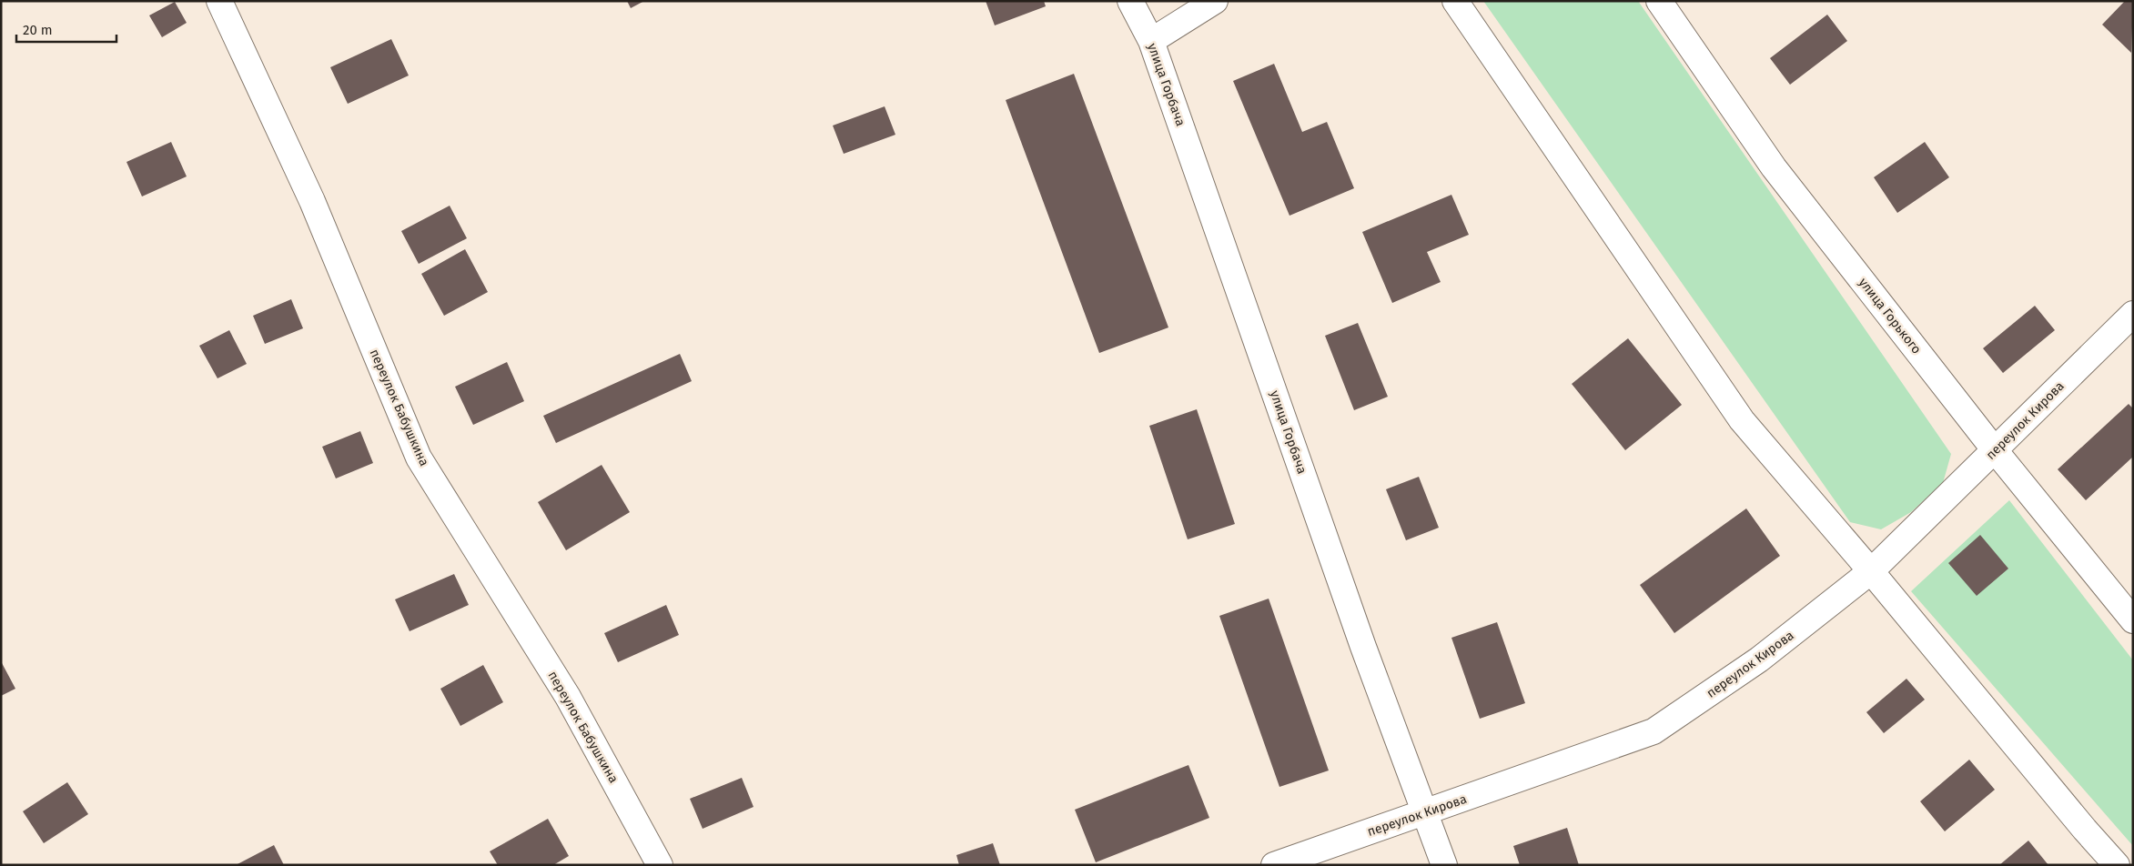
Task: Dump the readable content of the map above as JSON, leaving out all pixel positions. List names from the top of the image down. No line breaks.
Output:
{"streets":{"street":["улица Горбача","улица Горького","переулок Бабушкина","переулок Кирова"]},"crossings":[["улица Горбача","переулок Кирова"],["улица Горького","переулок Кирова"]],"scale_bar":"20 m"}
